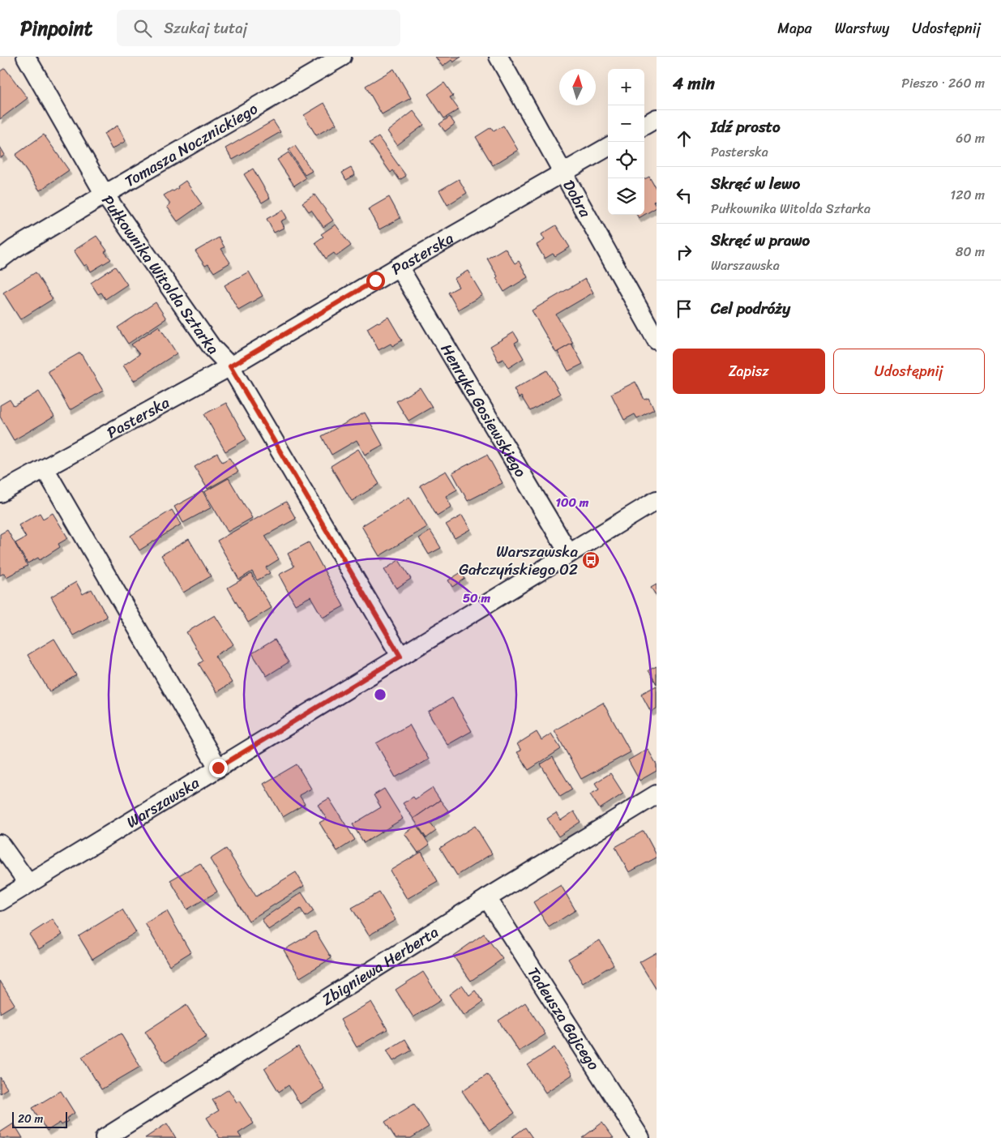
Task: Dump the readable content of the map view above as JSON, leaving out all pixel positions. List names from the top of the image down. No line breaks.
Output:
{"streets":{"street":["Tomasza Nocznickiego","Dobra","Pasterska","Pułkownika Witolda Sztarka","Henryka Gosiewskiego","Warszawska","Zbigniewa Herberta","Tadeusza Gajcego"]},"crossings":[["Tomasza Nocznickiego","Pułkownika Witolda Sztarka"],["Dobra","Pasterska"],["Pasterska","Pułkownika Witolda Sztarka"],["Pasterska","Henryka Gosiewskiego"],["Pułkownika Witolda Sztarka","Warszawska"],["Henryka Gosiewskiego","Warszawska"],["Zbigniewa Herberta","Tadeusza Gajcego"]],"places":{"bus stop":["Warszawska Gałczyńskiego 02"]},"scale_bar":"20 m","north":"top","page":{"header":"Pinpoint","search":"Szukaj tutaj","nav":["Mapa","Warstwy","Udostępnij"],"heading":["4 min","Pieszo · 260 m"],"map_buttons":["+","−"],"list":[["Idź prosto","Pasterska","60 m"],["Skręć w lewo","Pułkownika Witolda Sztarka","120 m"],["Skręć w prawo","Warszawska","80 m"],"Cel podróży"],"buttons":["Zapisz","Udostępnij"],"scale":"20 m"},"rings":["100 m","50 m"]}
